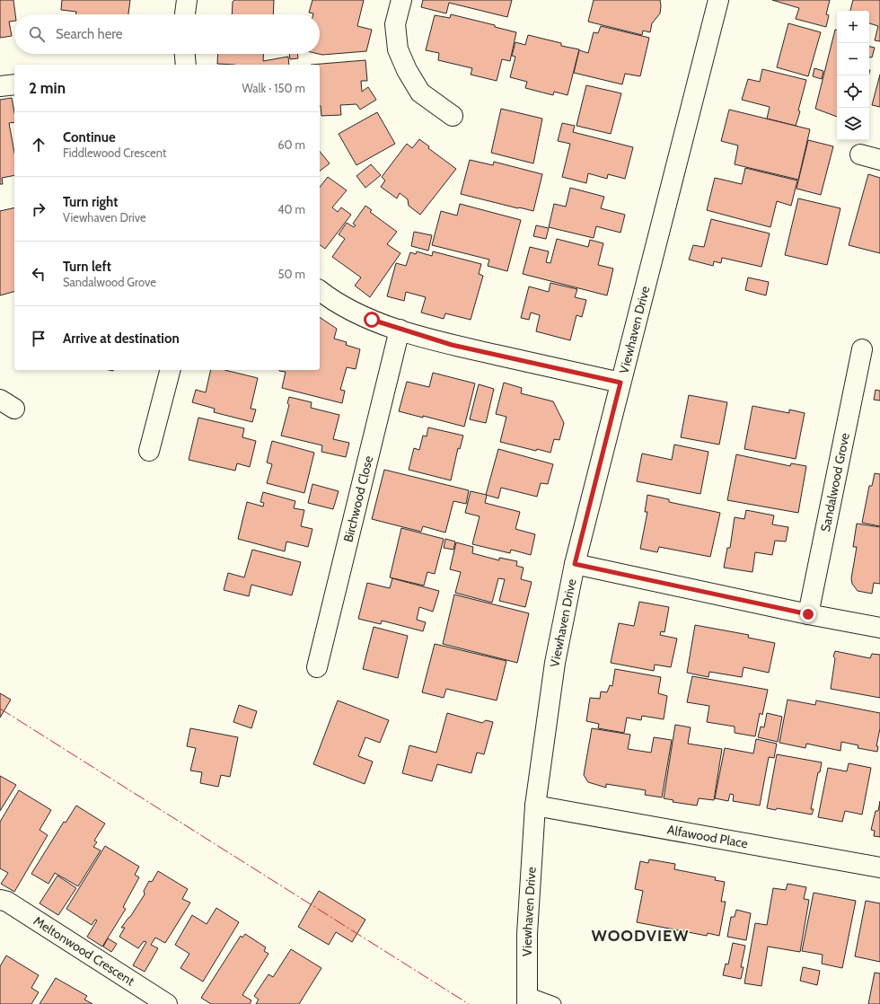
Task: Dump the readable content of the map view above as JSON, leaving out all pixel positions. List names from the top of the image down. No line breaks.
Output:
{"streets":{"street":["Viewhaven Drive","Sandalwood Grove","Birchwood Close","Alfawood Place","Meltonwood Crescent"]},"crossings":[["Viewhaven Drive","Alfawood Place"]],"districts":["WOODVIEW"],"page":{"map_buttons":["+","−"],"search":"Search here","heading":["2 min","Walk · 150 m"],"list":[["Continue","Fiddlewood Crescent","60 m"],["Turn right","Viewhaven Drive","40 m"],["Turn left","Sandalwood Grove","50 m"],"Arrive at destination"]}}
